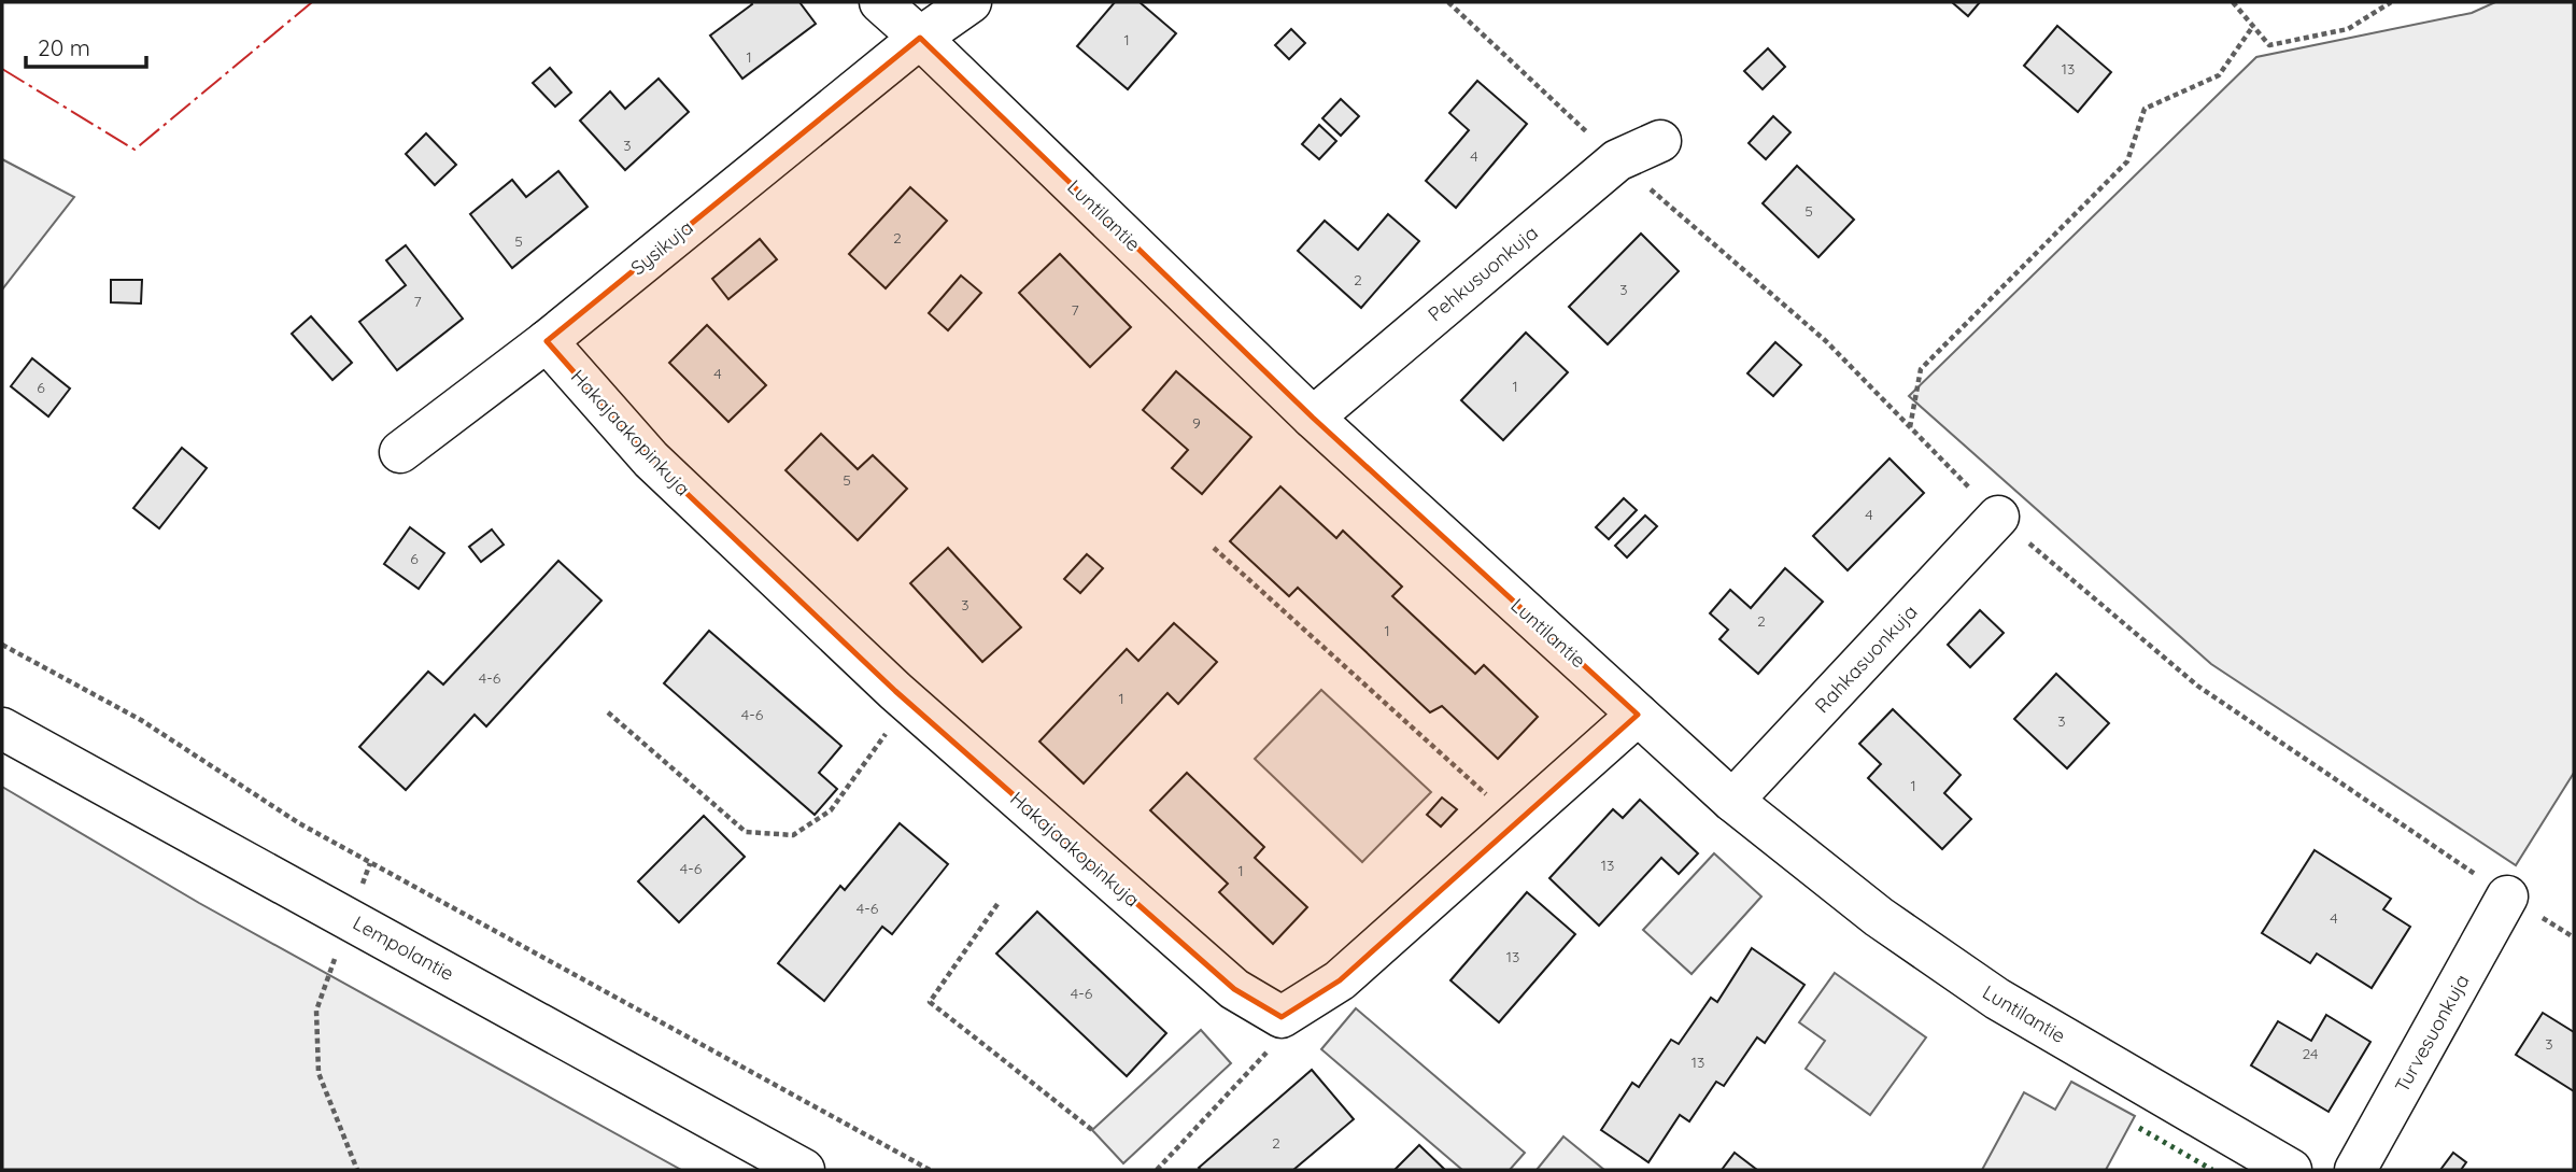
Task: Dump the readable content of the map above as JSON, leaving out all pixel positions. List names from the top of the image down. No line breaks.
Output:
{"streets":{"street":["Luntilantie","Sysikuja","Pehkusuonkuja","Hakajaakopinkuja","Rahkasuonkuja","Lempolantie","Turvesuonkuja"]},"crossings":[["Luntilantie","Sysikuja"],["Luntilantie","Pehkusuonkuja"],["Luntilantie","Rahkasuonkuja"],["Sysikuja","Hakajaakopinkuja"]],"house_numbers":["1","1","13","3","4","5","2","5","2","3","7","7","4","1","6","9","5","4","6","3","2","1","4-6","1","4-6","3","1","13","4-6","1","4-6","4","13","4-6","3","24","13","2"],"scale_bar":"20 m"}
